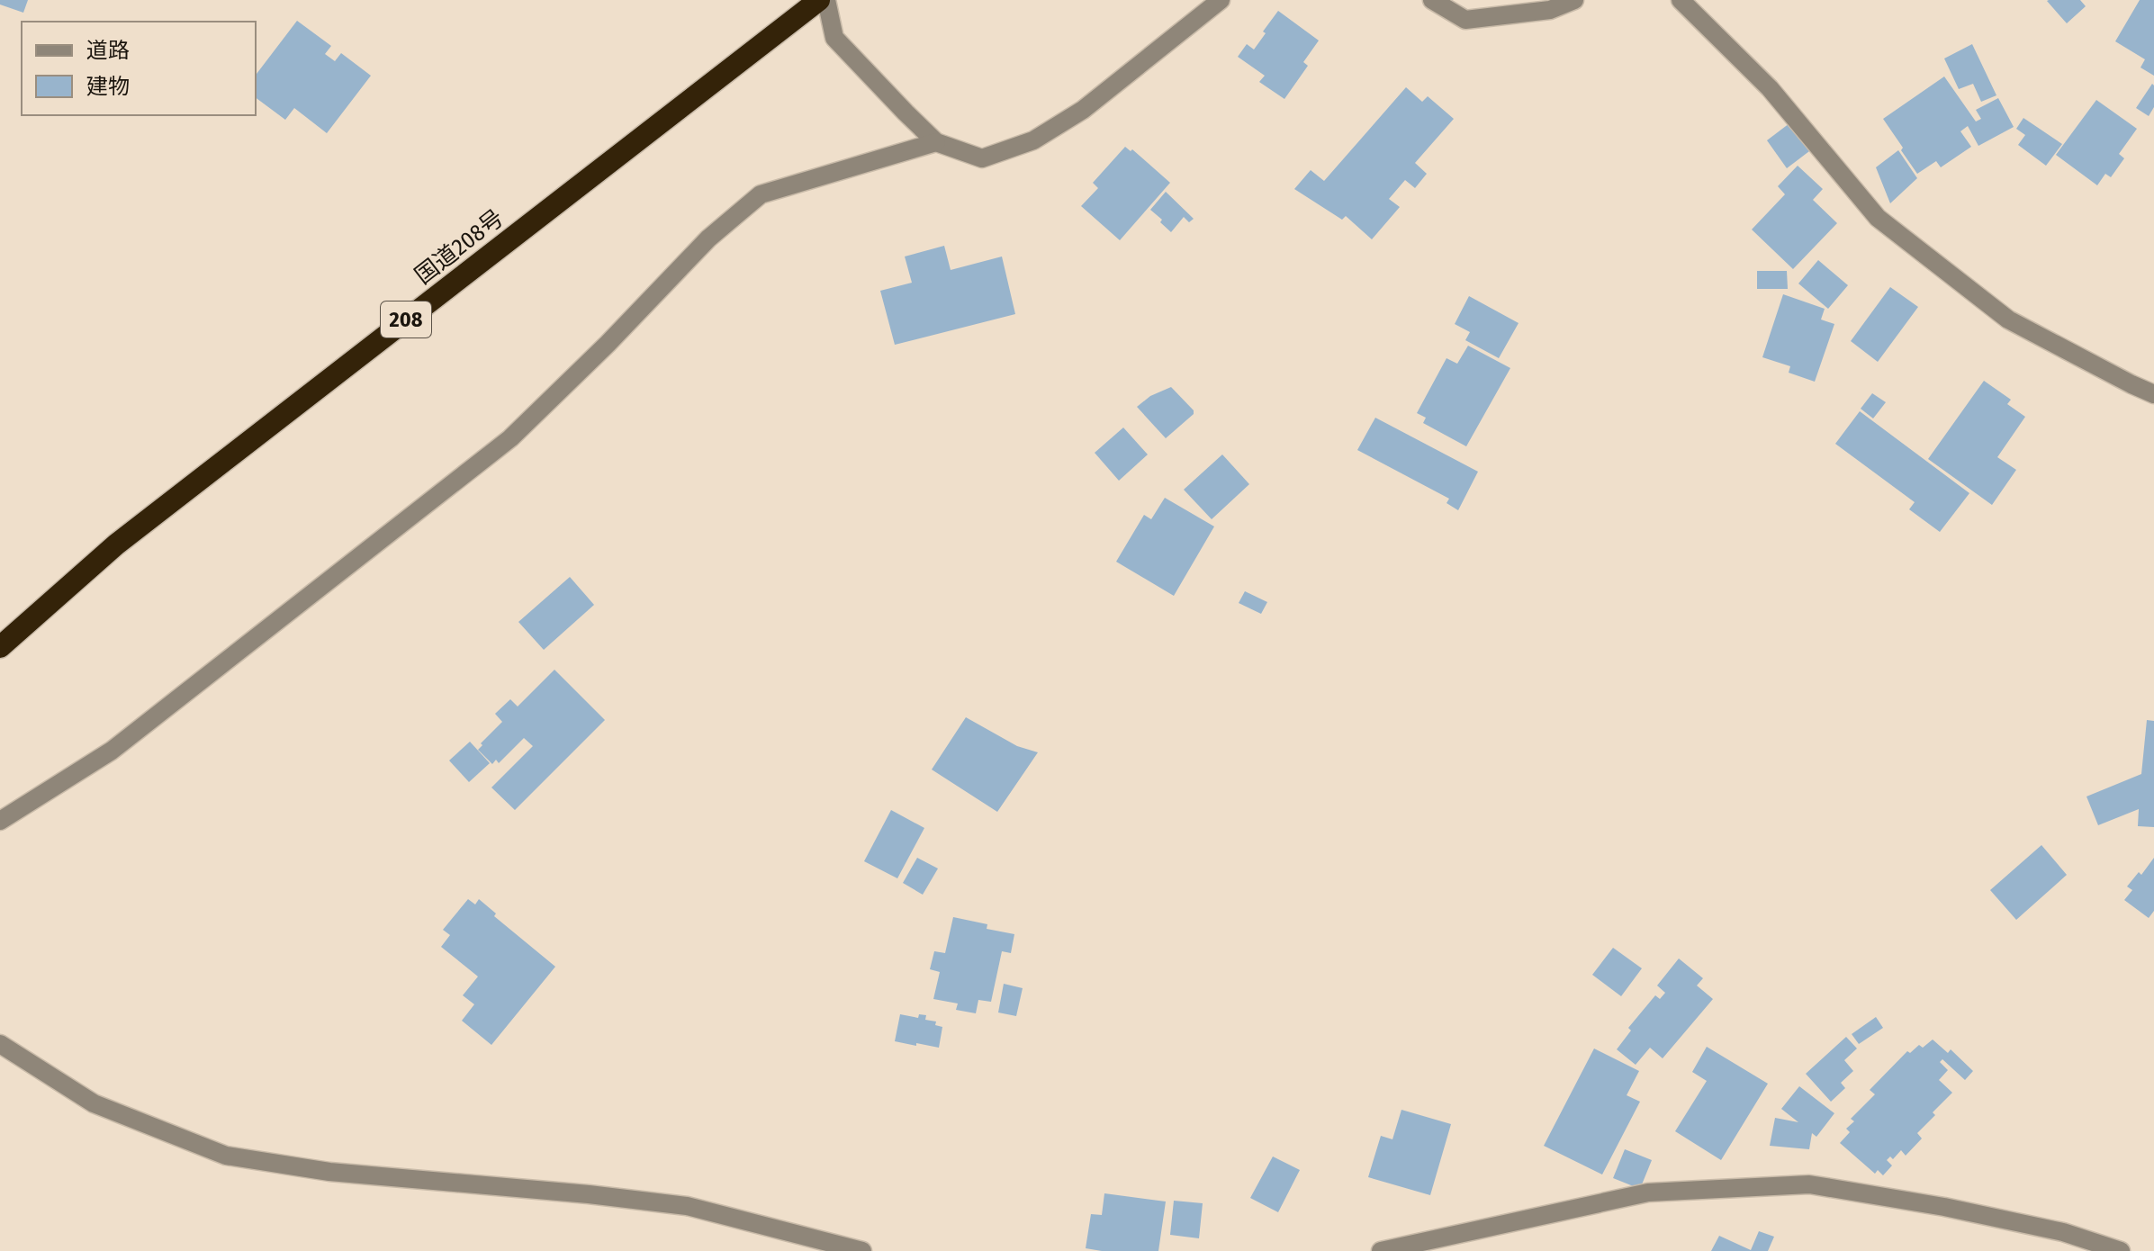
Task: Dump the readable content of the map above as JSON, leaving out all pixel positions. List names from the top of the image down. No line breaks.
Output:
{"streets":{"highway":["国道208号","208"]},"legend":["道路","建物"]}
